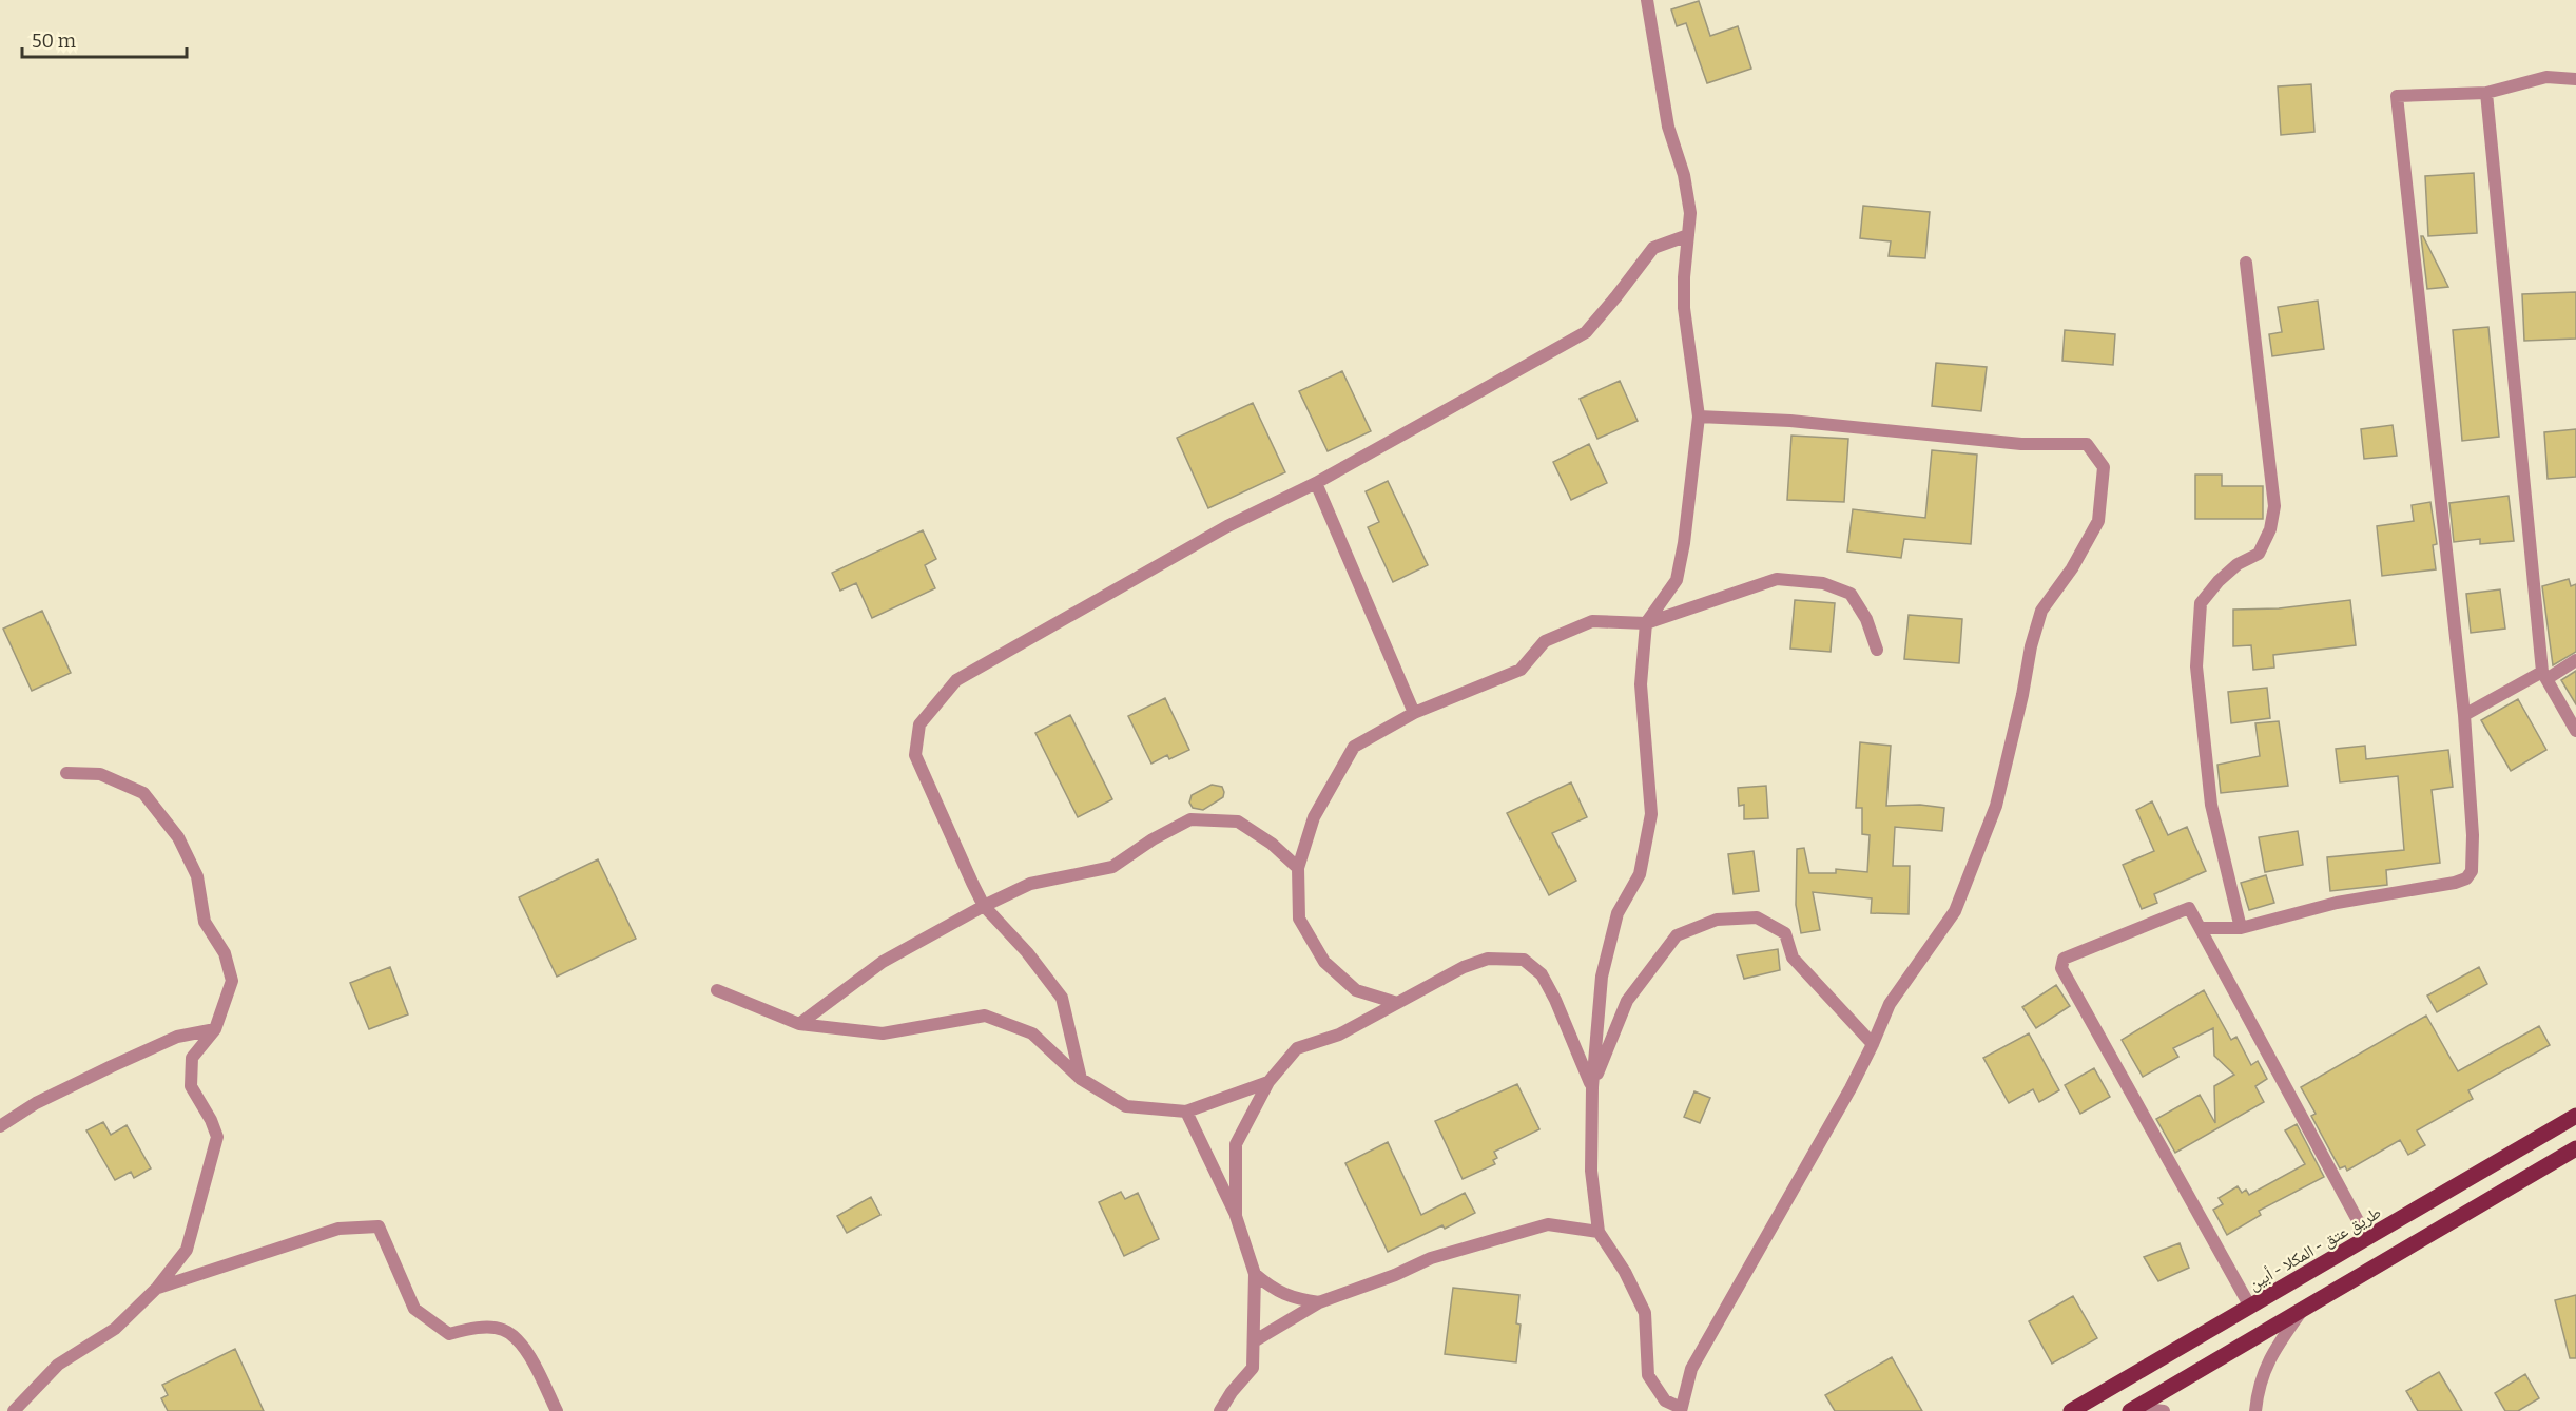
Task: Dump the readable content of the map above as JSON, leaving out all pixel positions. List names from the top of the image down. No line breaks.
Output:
{"streets":{"main road":["طريق عتق - المكلا - أبين"]},"scale_bar":"50 m"}
